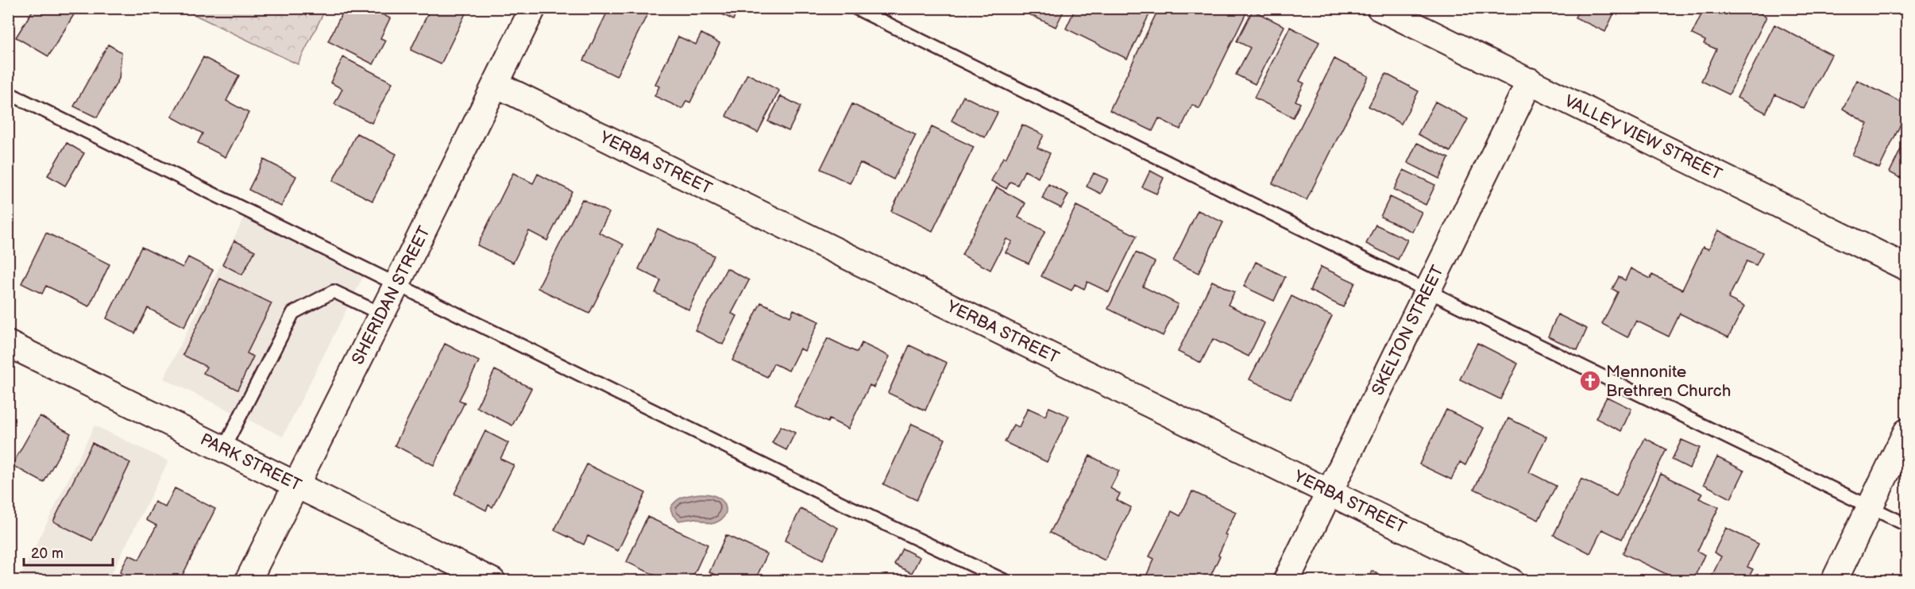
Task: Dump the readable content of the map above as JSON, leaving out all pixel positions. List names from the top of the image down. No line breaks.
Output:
{"streets":{"street":["VALLEY VIEW STREET","YERBA STREET","SHERIDAN STREET","SKELTON STREET","PARK STREET"]},"crossings":[["VALLEY VIEW STREET","SKELTON STREET"],["YERBA STREET","SHERIDAN STREET"],["YERBA STREET","SKELTON STREET"],["SHERIDAN STREET","PARK STREET"]],"places":{"church":["Mennonite Brethren Church"]},"scale_bar":"20 m"}
